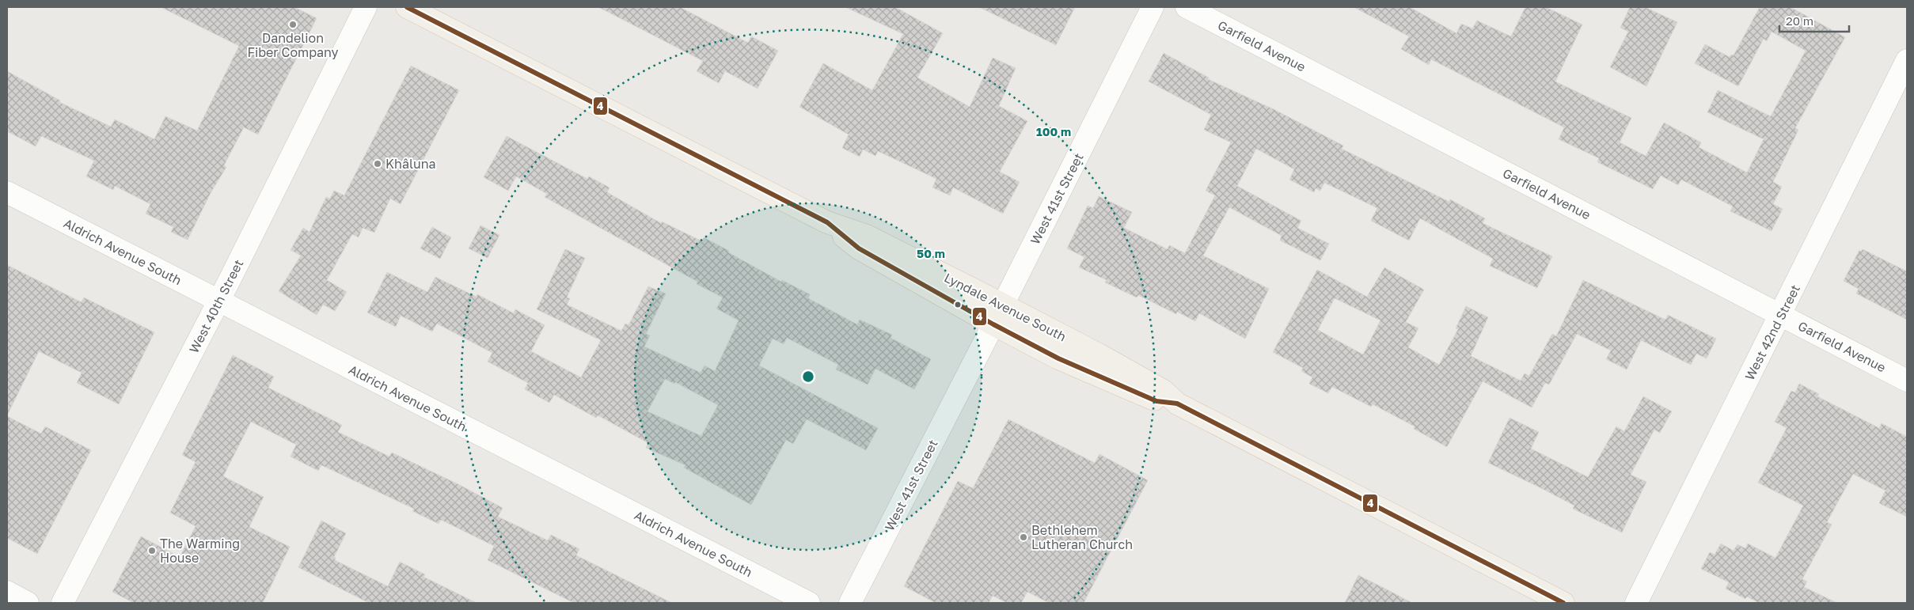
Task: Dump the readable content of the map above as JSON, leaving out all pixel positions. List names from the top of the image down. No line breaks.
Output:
{"streets":{"main road":["Lyndale Avenue South"],"street":["Garfield Avenue","West 41st Street","Aldrich Avenue South","West 40th Street","West 42nd Street"]},"crossings":[["Garfield Avenue","West 42nd Street"],["West 41st Street","Lyndale Avenue South"],["Aldrich Avenue South","West 40th Street"]],"places":["Dandelion Fiber Company","Khâluna","Bethlehem Lutheran Church","The Warming House"],"lines":["transit line 4"],"scale_bar":"20 m","rings":["100 m","50 m"]}
